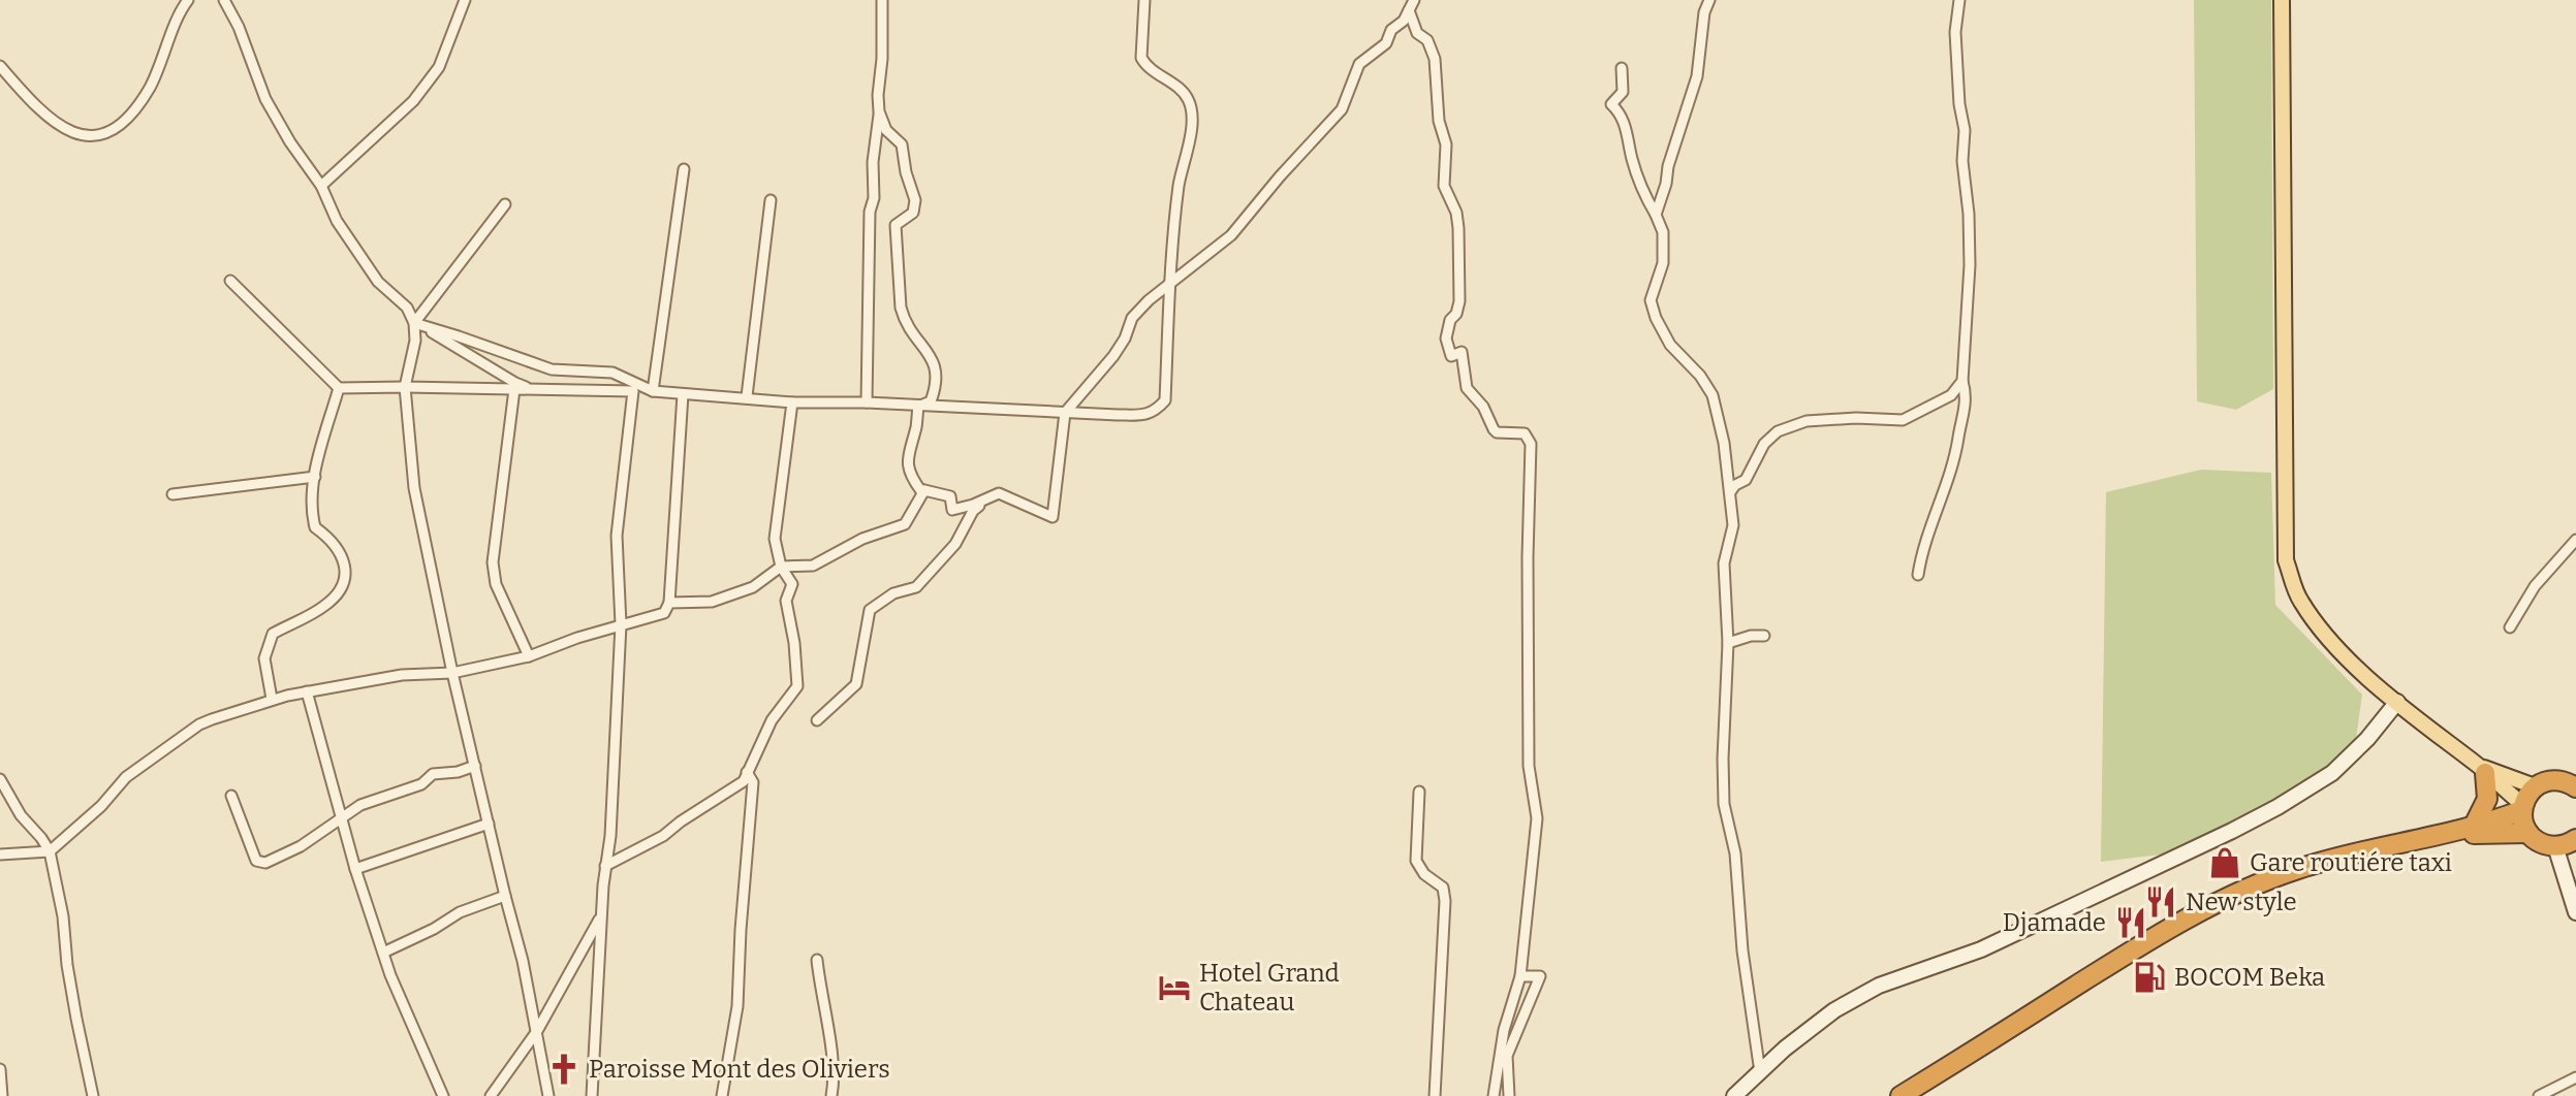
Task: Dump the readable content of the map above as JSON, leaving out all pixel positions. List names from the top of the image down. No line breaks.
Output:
{"places":{"shop":["Gare routiére taxi"],"restaurant":["New style","Djamade"],"fuel station":["BOCOM Beka"],"hotel":["Hotel Grand Chateau"],"church":["Paroisse Mont des Oliviers"]}}
